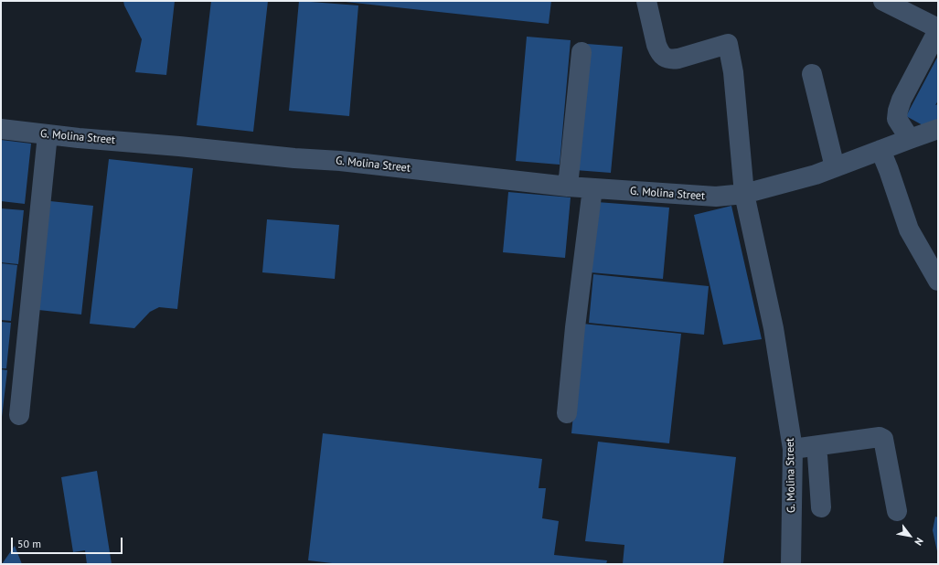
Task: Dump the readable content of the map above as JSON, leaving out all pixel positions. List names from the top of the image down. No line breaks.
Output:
{"streets":{"street":["G. Molina Street"]},"scale_bar":"50 m","north":"bottom right"}
